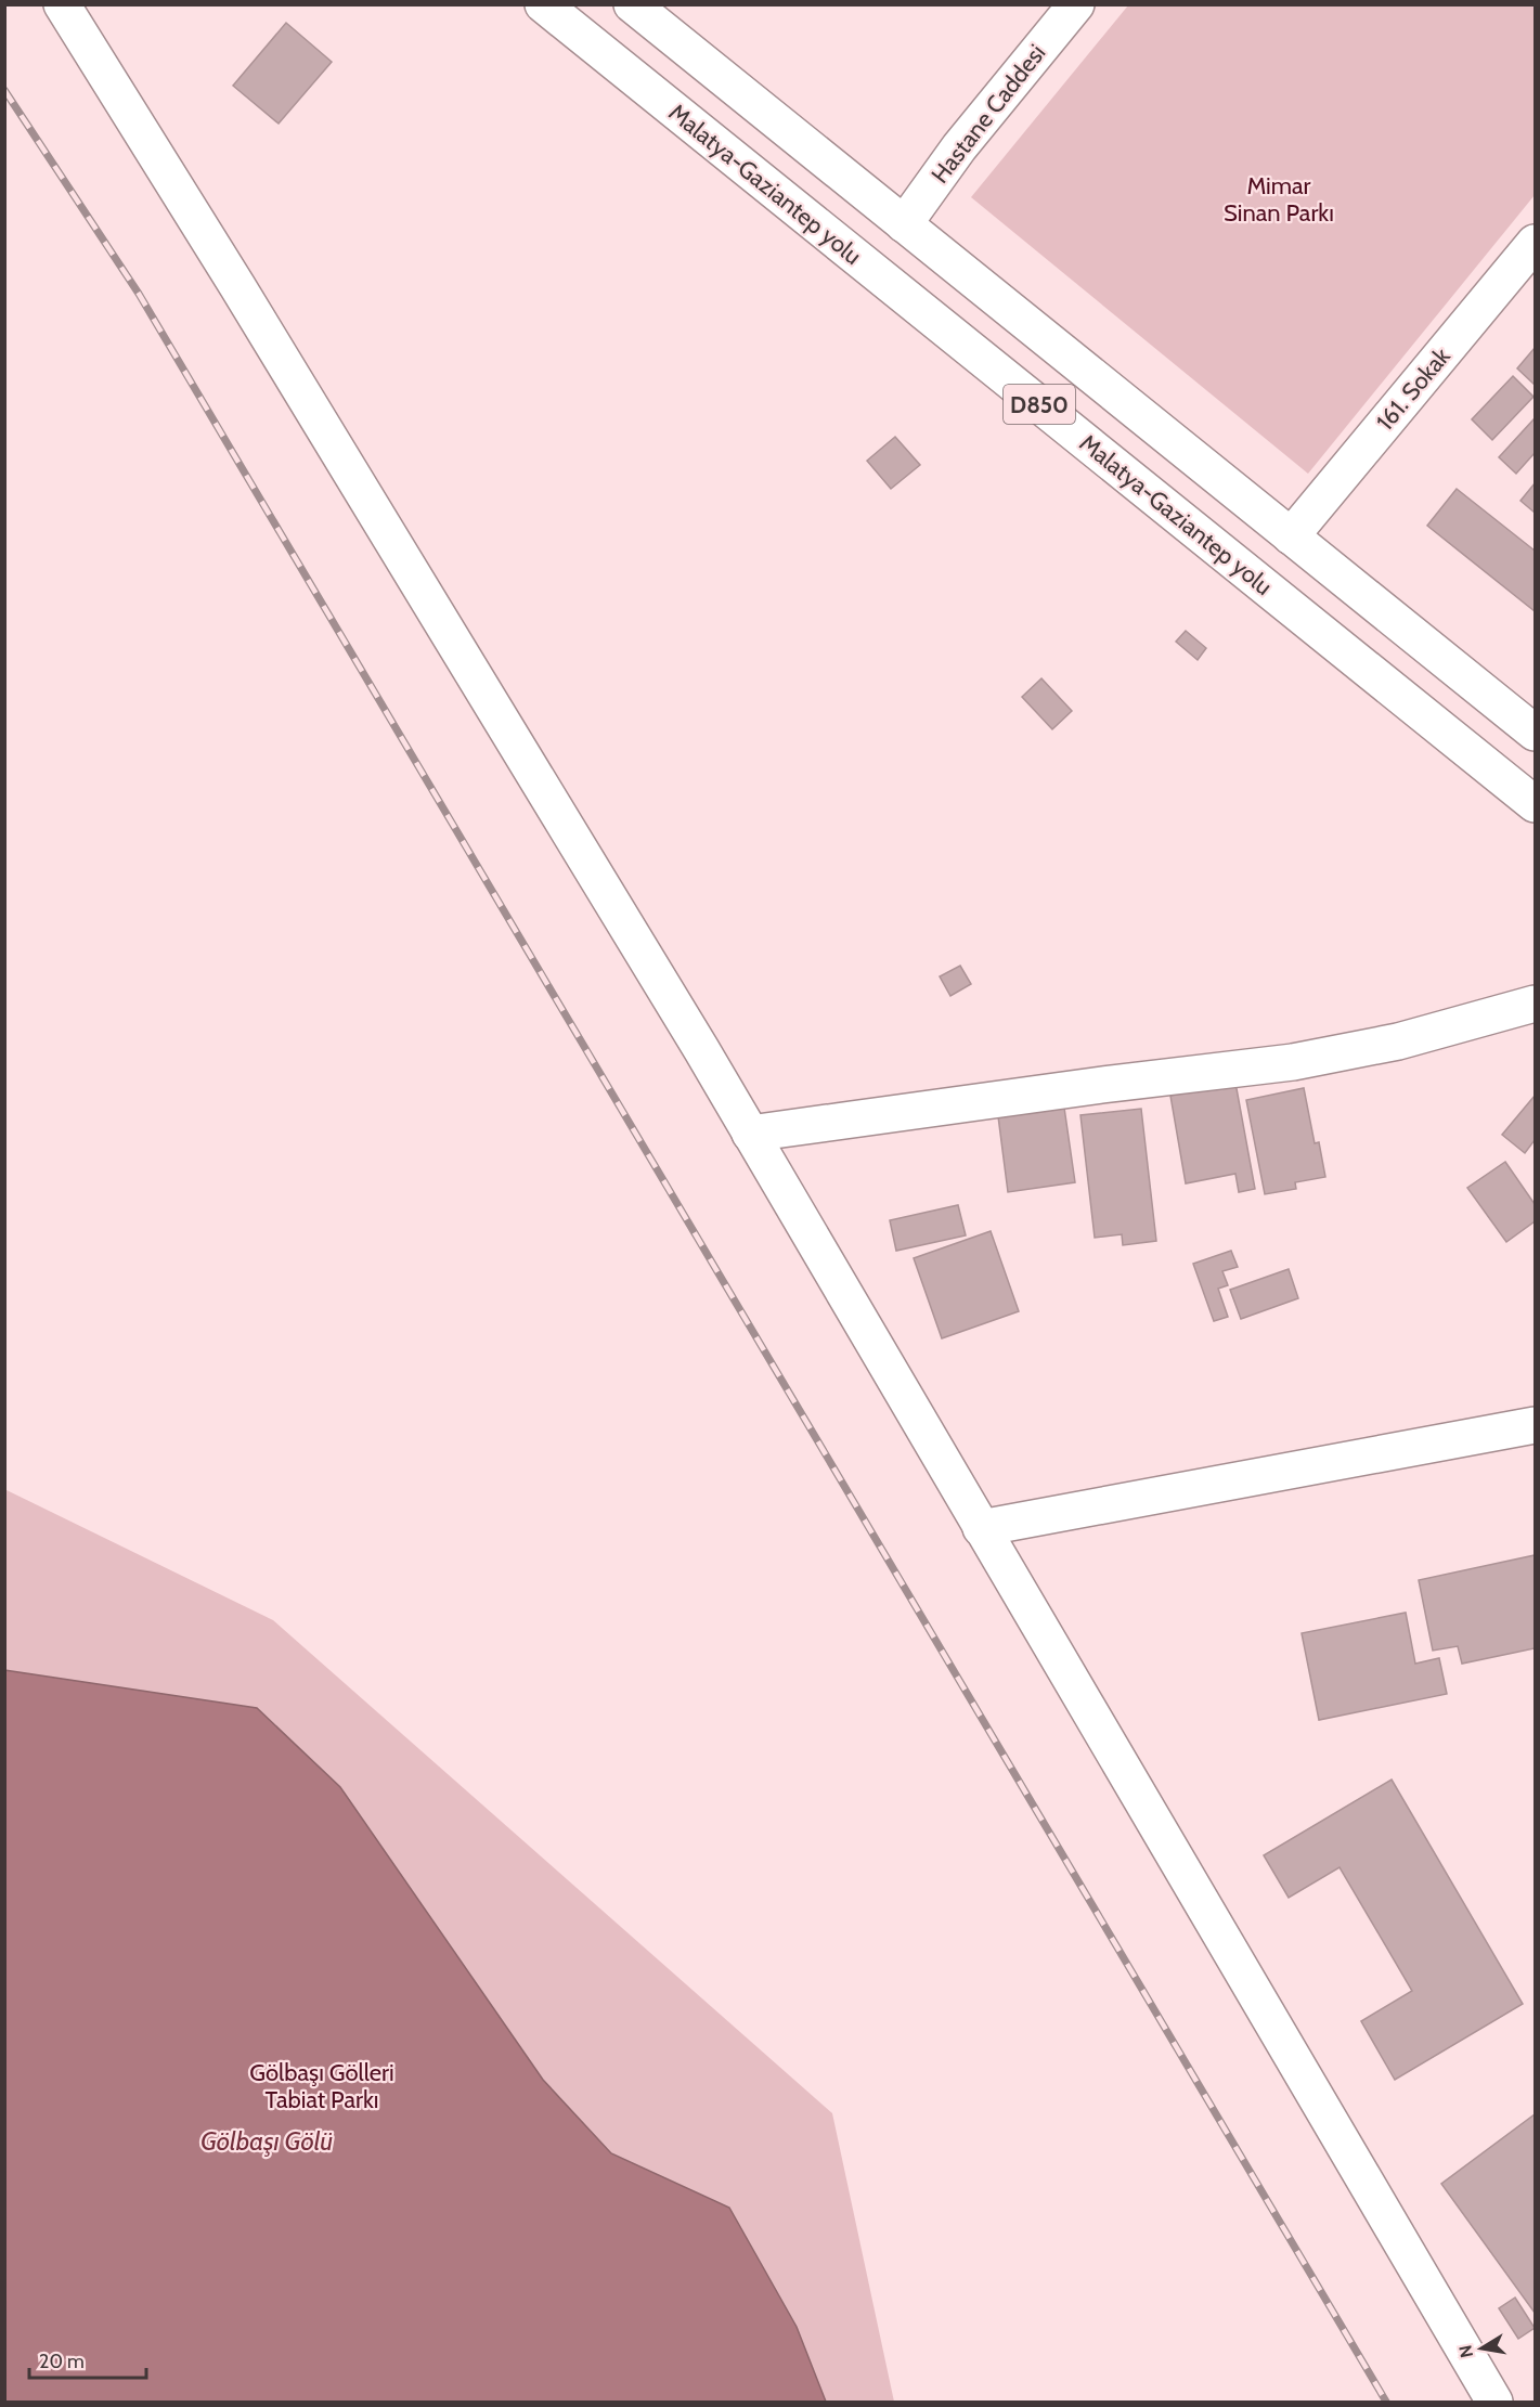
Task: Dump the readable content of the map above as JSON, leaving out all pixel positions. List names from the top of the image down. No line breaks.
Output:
{"streets":{"main road":["Hastane Caddesi","Malatya-Gaziantep yolu","161. Sokak","D850"]},"crossings":[["Hastane Caddesi","D850"],["161. Sokak","D850"]],"water":["Gölbaşı Gölü"],"parks":["Mimar Sinan Parkı","Gölbaşı Gölleri Tabiat Parkı"],"scale_bar":"20 m","north":"left"}
